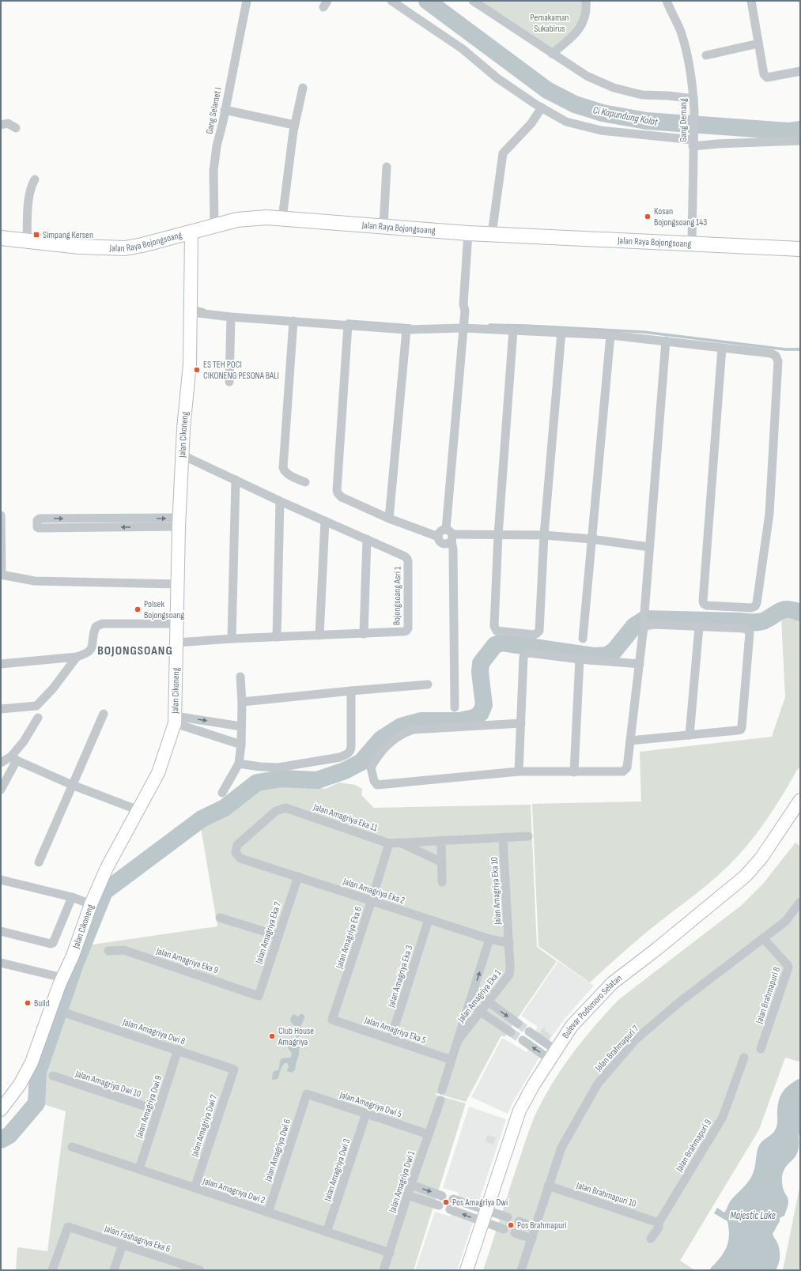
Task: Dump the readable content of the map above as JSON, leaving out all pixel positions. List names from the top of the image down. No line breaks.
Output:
{"streets":{"main road":["Jalan Raya Bojongsoang"],"street":["Gang Selamet I","Gang Demang","Jalan Cikoneng","Bojongsoang Asri 1","Jalan Amagriya Eka 11","Jalan Amagriya Eka 2","Jalan Amagriya Eka 10","Jalan Amagriya Eka 7","Jalan Amagriya Eka 6","Jalan Amagriya Eka 9","Jalan Amagriya Eka 3","Jalan Brahmapuri 8","Jalan Amagriya Eka 1","Bulevar Podomoro Selatan","Jalan Amagriya Eka 5","Jalan Amagriya Dwi 8","Jalan Brahmapuri 7","Jalan Amagriya Dwi 10","Jalan Amagriya Dwi 5","Jalan Amagriya Dwi 9","Jalan Amagriya Dwi 7","Jalan Brahmapuri 9","Jalan Amagriya Dwi 6","Jalan Amagriya Dwi 3","Jalan Amagriya Dwi 1","Jalan Amagriya Dwi 2","Jalan Brahmapuri 10","Jalan Fashagriya Eka 6"]},"crossings":[["Gang Selamet I","Jalan Raya Bojongsoang"],["Gang Demang","Jalan Raya Bojongsoang"],["Jalan Raya Bojongsoang","Jalan Cikoneng"],["Jalan Cikoneng","Bojongsoang Asri 1"],["Jalan Amagriya Eka 11","Jalan Amagriya Eka 2"],["Jalan Amagriya Eka 11","Jalan Amagriya Eka 10"],["Jalan Amagriya Eka 11","Jalan Amagriya Eka 6"],["Jalan Amagriya Eka 2","Jalan Amagriya Eka 10"],["Jalan Amagriya Eka 2","Jalan Amagriya Eka 7"],["Jalan Amagriya Eka 2","Jalan Amagriya Eka 6"],["Jalan Amagriya Eka 2","Jalan Amagriya Eka 3"],["Jalan Amagriya Eka 2","Jalan Amagriya Eka 1"],["Jalan Amagriya Eka 10","Jalan Amagriya Eka 1"],["Jalan Amagriya Eka 7","Jalan Amagriya Eka 9"],["Jalan Amagriya Eka 6","Jalan Amagriya Eka 5"],["Jalan Amagriya Eka 3","Jalan Amagriya Eka 5"],["Jalan Brahmapuri 8","Jalan Brahmapuri 7"],["Jalan Amagriya Eka 1","Jalan Amagriya Eka 5"],["Jalan Amagriya Dwi 8","Jalan Amagriya Dwi 9"],["Jalan Amagriya Dwi 8","Jalan Amagriya Dwi 7"],["Jalan Brahmapuri 7","Jalan Brahmapuri 10"],["Jalan Amagriya Dwi 10","Jalan Amagriya Dwi 9"],["Jalan Amagriya Dwi 5","Jalan Amagriya Dwi 6"],["Jalan Amagriya Dwi 5","Jalan Amagriya Dwi 3"],["Jalan Amagriya Dwi 5","Jalan Amagriya Dwi 1"],["Jalan Amagriya Dwi 9","Jalan Amagriya Dwi 2"],["Jalan Amagriya Dwi 7","Jalan Amagriya Dwi 2"],["Jalan Brahmapuri 9","Jalan Brahmapuri 10"],["Jalan Amagriya Dwi 6","Jalan Amagriya Dwi 2"],["Jalan Amagriya Dwi 3","Jalan Amagriya Dwi 2"],["Jalan Amagriya Dwi 1","Jalan Amagriya Dwi 2"]],"districts":["BOJONGSOANG"],"water":["Ci Kapundung Kolot","Majestic Lake"],"parks":["Pemakaman Sukabirus"],"places":{"other":["Kosan Bojongsoang 143","ES TEH POCI CIKONENG PESONA BALI","Polsek Bojongsoang","Build","Club House Amagriya","Pos Amagriya Dwi","Pos Brahmapuri"],"transit":["Simpang Kersen"]}}
